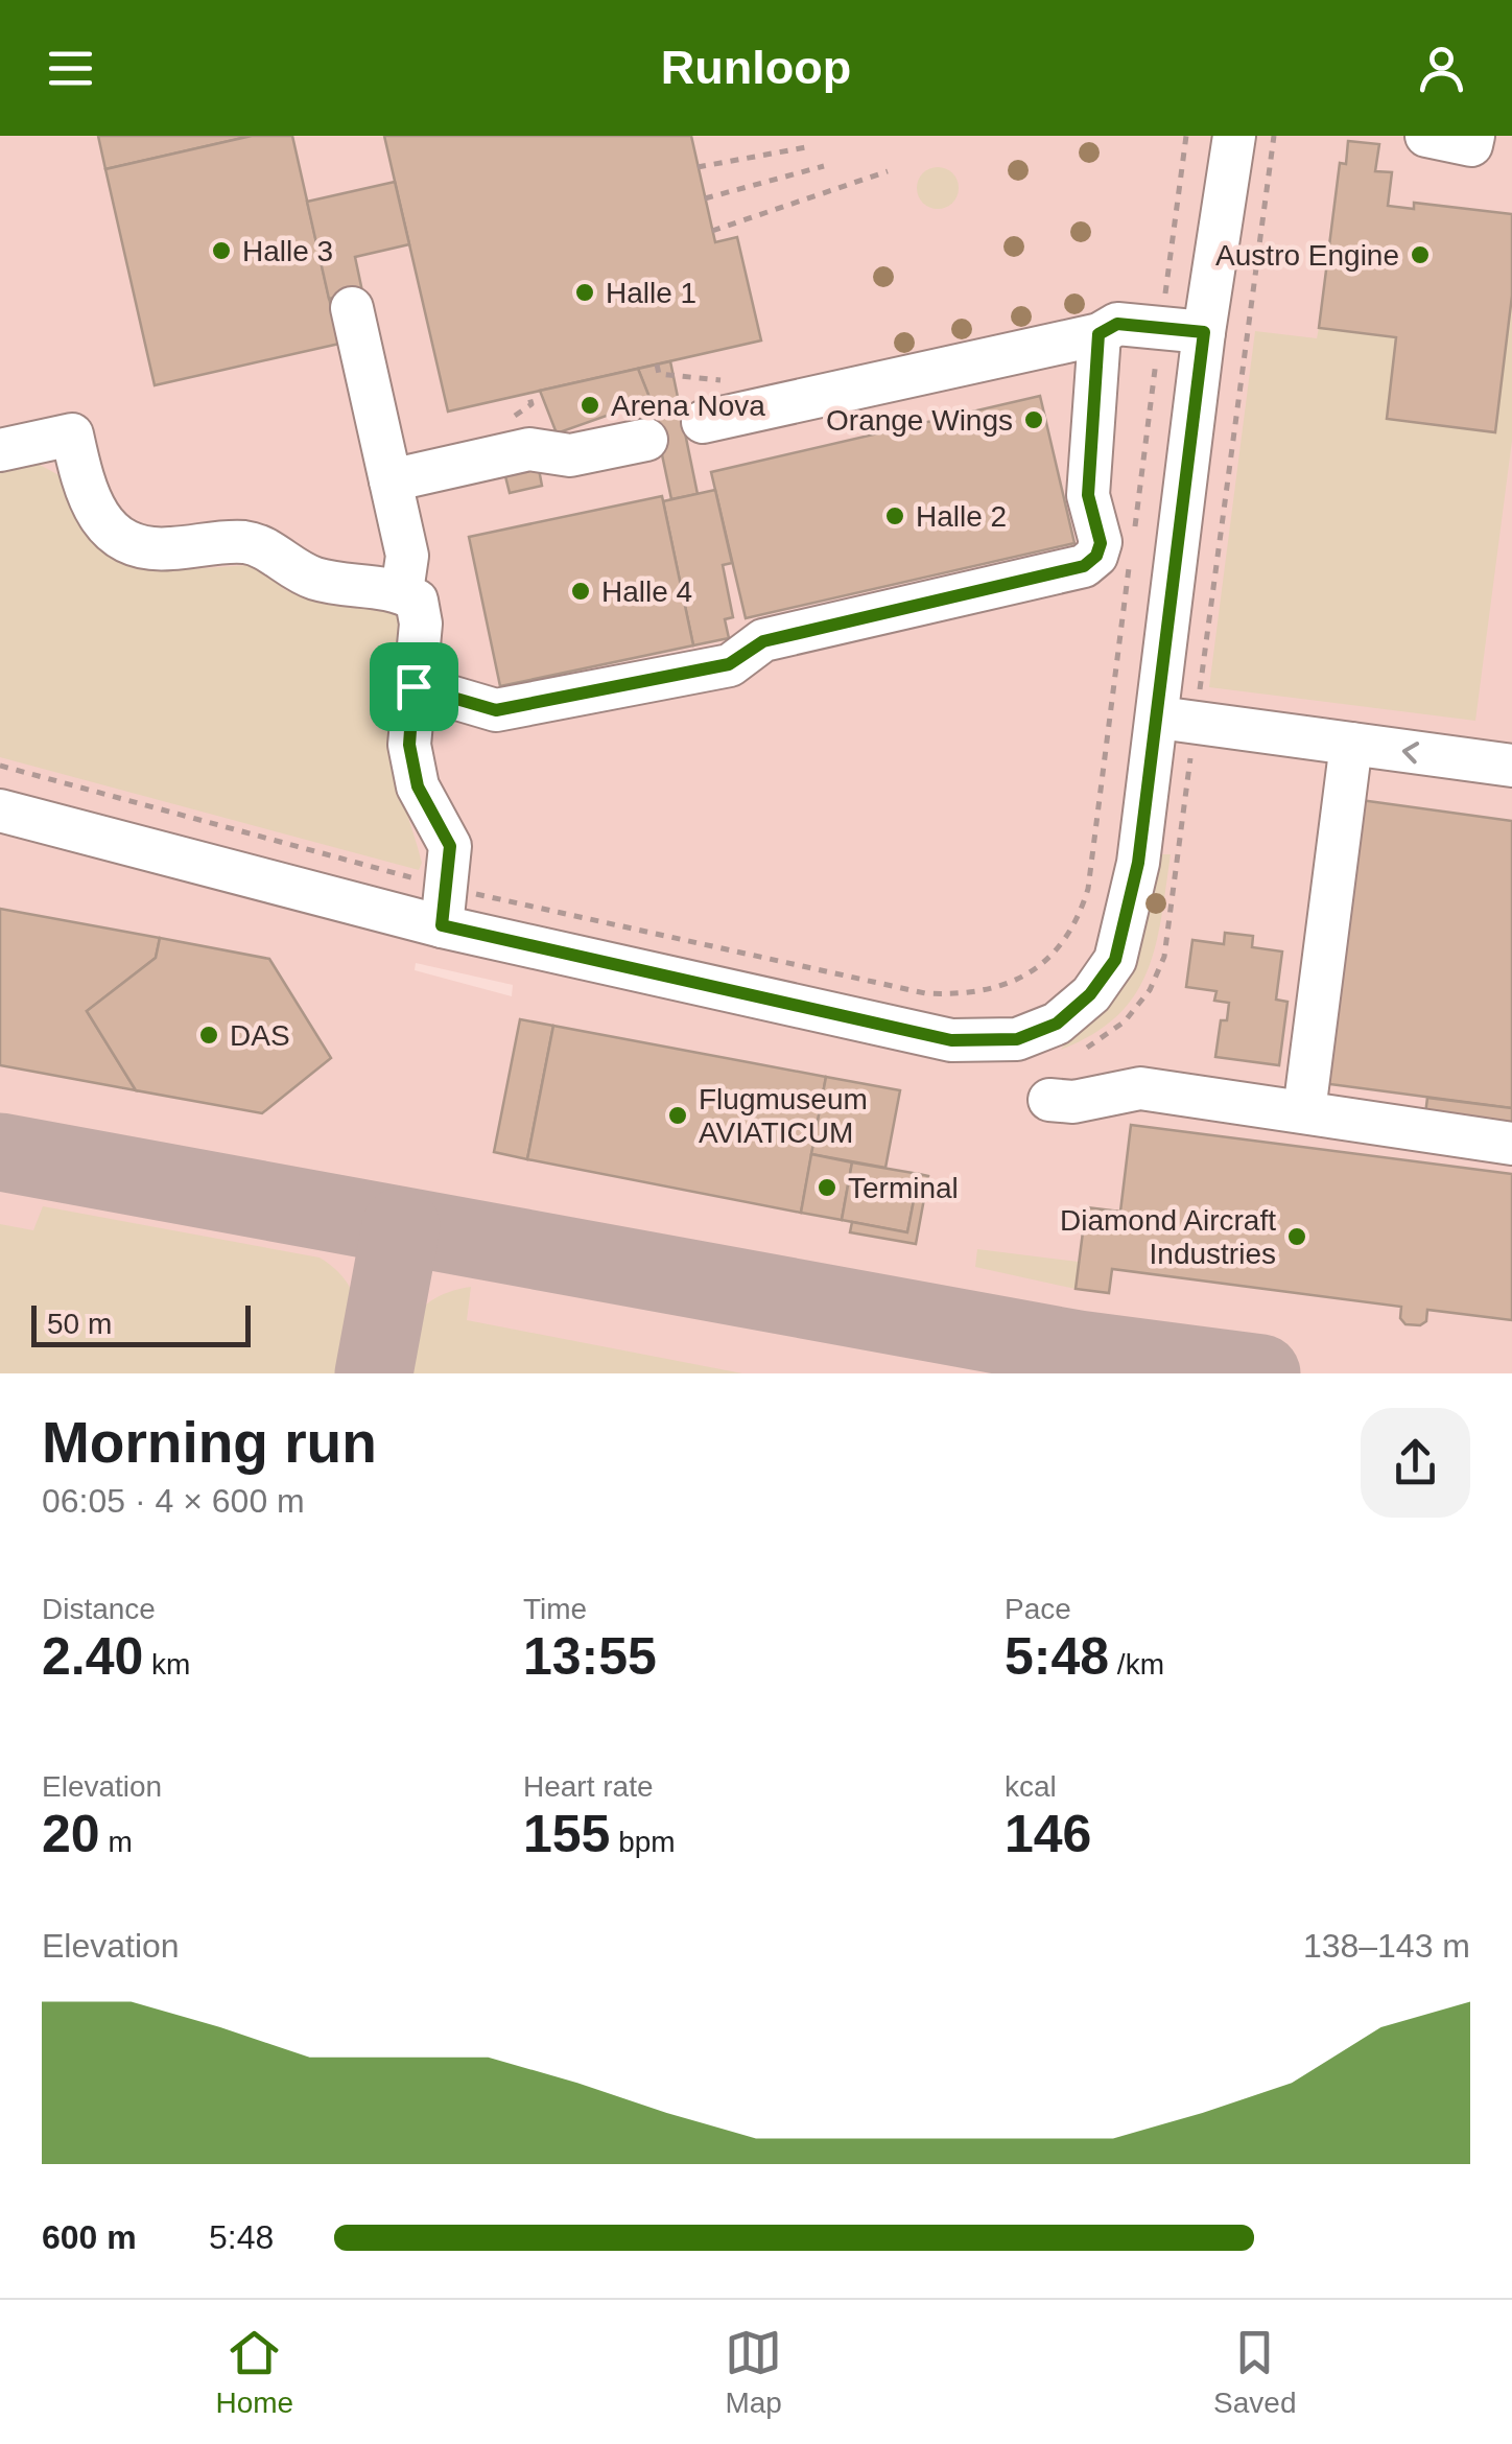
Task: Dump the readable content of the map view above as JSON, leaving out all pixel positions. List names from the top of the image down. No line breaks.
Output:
{"places":["Halle 3","Austro Engine","Halle 1","Arena Nova","Orange Wings","Halle 2","Halle 4","DAS","Flugmuseum AVIATICUM","Terminal","Diamond Aircraft Industries"],"scale_bar":"50 m","page":{"header":"Runloop","scale":"50 m","heading":["Morning run","06:05 · 4 × 600 m"],"stats":[["Distance","2.40 km"],["Time","13:55"],["Pace","5:48 /km"],["Elevation","20 m"],["Heart rate","155 bpm"],["kcal","146"]],"chart":["Elevation","138–143 m"],"list":[{"name":"600 m","note":"5:48"}],"tabs":["Home","Map","Saved"]}}
